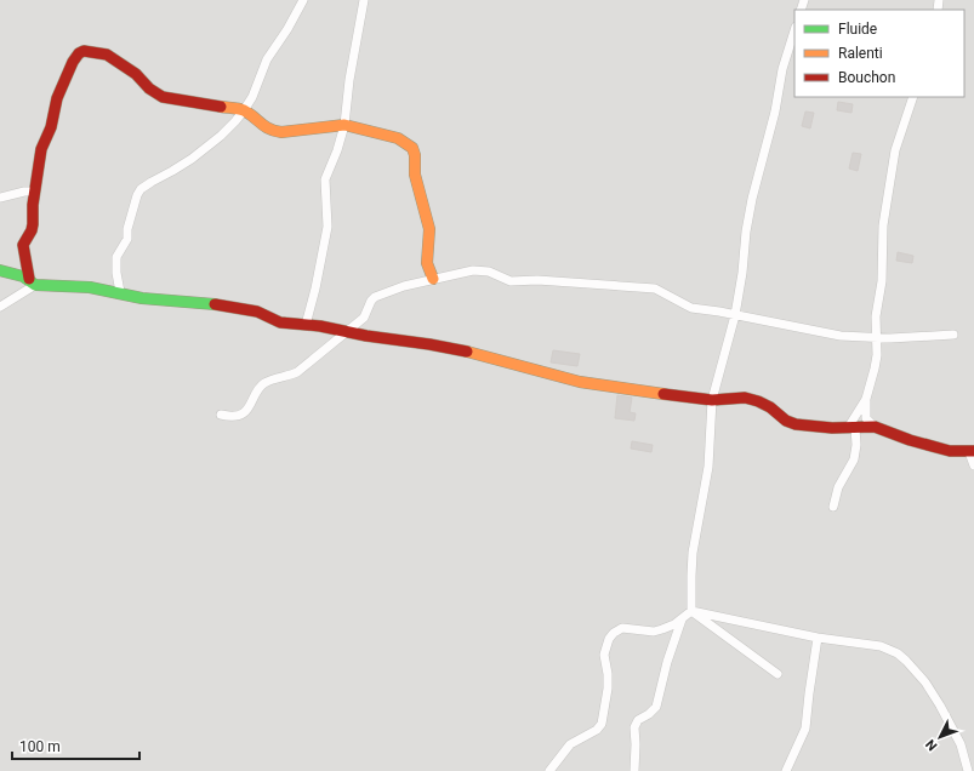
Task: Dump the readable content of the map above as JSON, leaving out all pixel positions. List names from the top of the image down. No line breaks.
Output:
{"legend":["Fluide","Ralenti","Bouchon"],"scale_bar":"100 m","north":"bottom left"}
